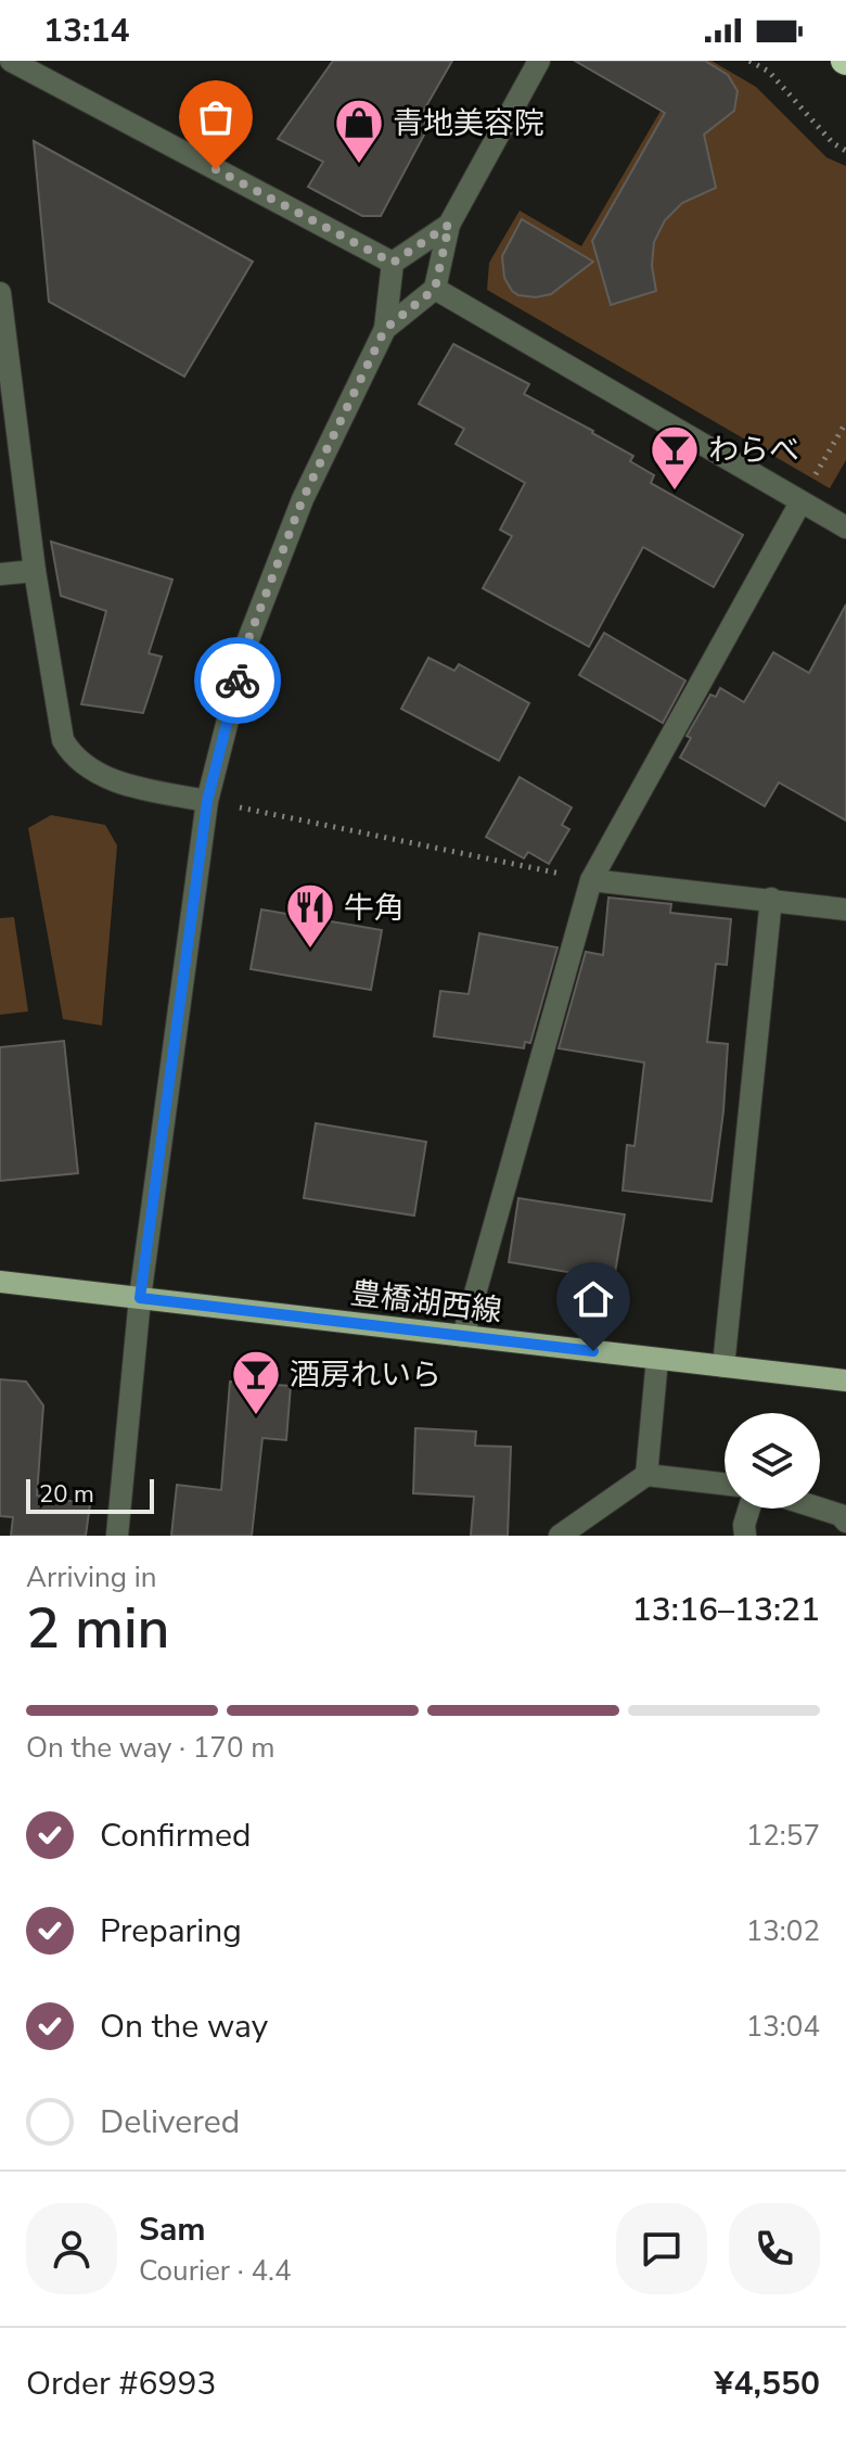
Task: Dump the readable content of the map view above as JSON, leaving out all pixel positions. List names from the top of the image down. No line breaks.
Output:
{"streets":{"main road":["豊橋湖西線"]},"places":{"shop":["青地美容院"],"bar":["わらべ","酒房れいら"],"restaurant":["牛角"]},"scale_bar":"20 m","page":{"status":"13:14","scale":"20 m","heading":["2 min","Arriving in","13:16–13:21"],"panel":["Sam","Courier · 4.4","Order #6993","¥4,550"],"bar":"On the way · 170 m","list":[["Confirmed","12:57"],["Preparing","13:02"],["On the way","13:04"],"Delivered"]}}
